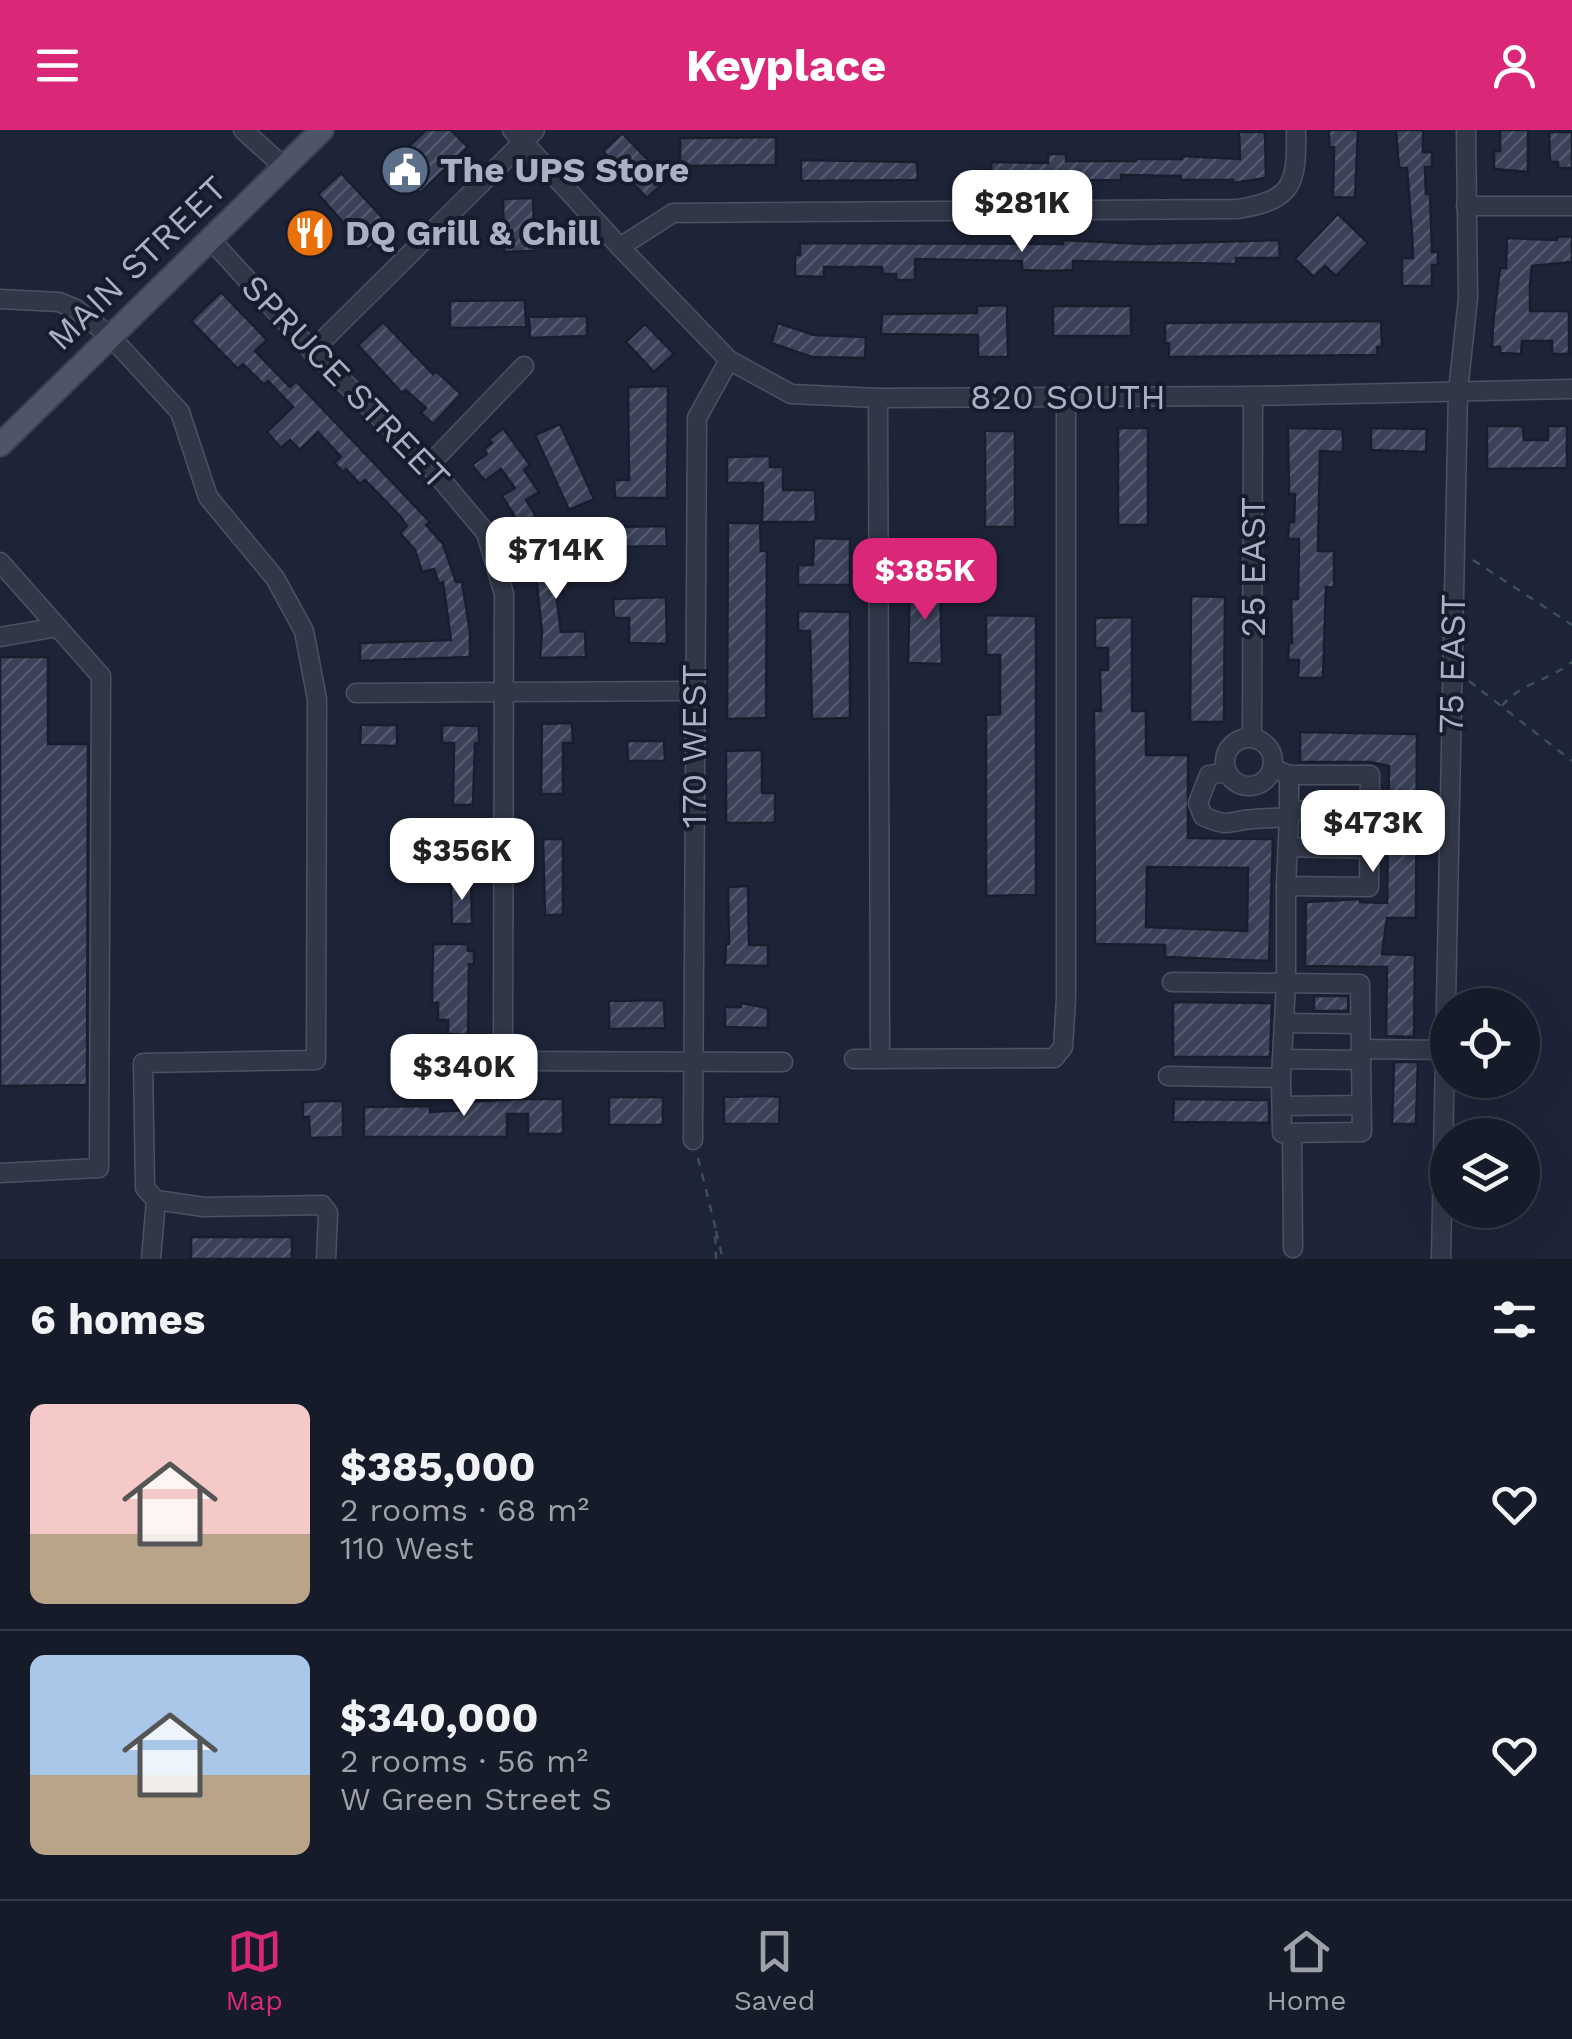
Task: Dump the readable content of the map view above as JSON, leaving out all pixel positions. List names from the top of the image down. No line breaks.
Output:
{"streets":{"main road":["MAIN STREET"],"street":["SPRUCE STREET","820 SOUTH","25 EAST","75 EAST","170 WEST"]},"crossings":[["MAIN STREET","SPRUCE STREET"],["820 SOUTH","25 EAST"],["820 SOUTH","75 EAST"],["820 SOUTH","170 WEST"]],"places":{"public building":["The UPS Store"],"restaurant":["DQ Grill & Chill"]},"page":{"header":"Keyplace","price":["$281K","$714K","$385K","$473K","$356K","$340K"],"heading":"6 homes","list":[{"name":"$385,000","note":"2 rooms · 68 m² · 110 West"},{"name":"$340,000","note":"2 rooms · 56 m² · W Green Street S"}],"tabs":["Map","Saved","Home"]}}
